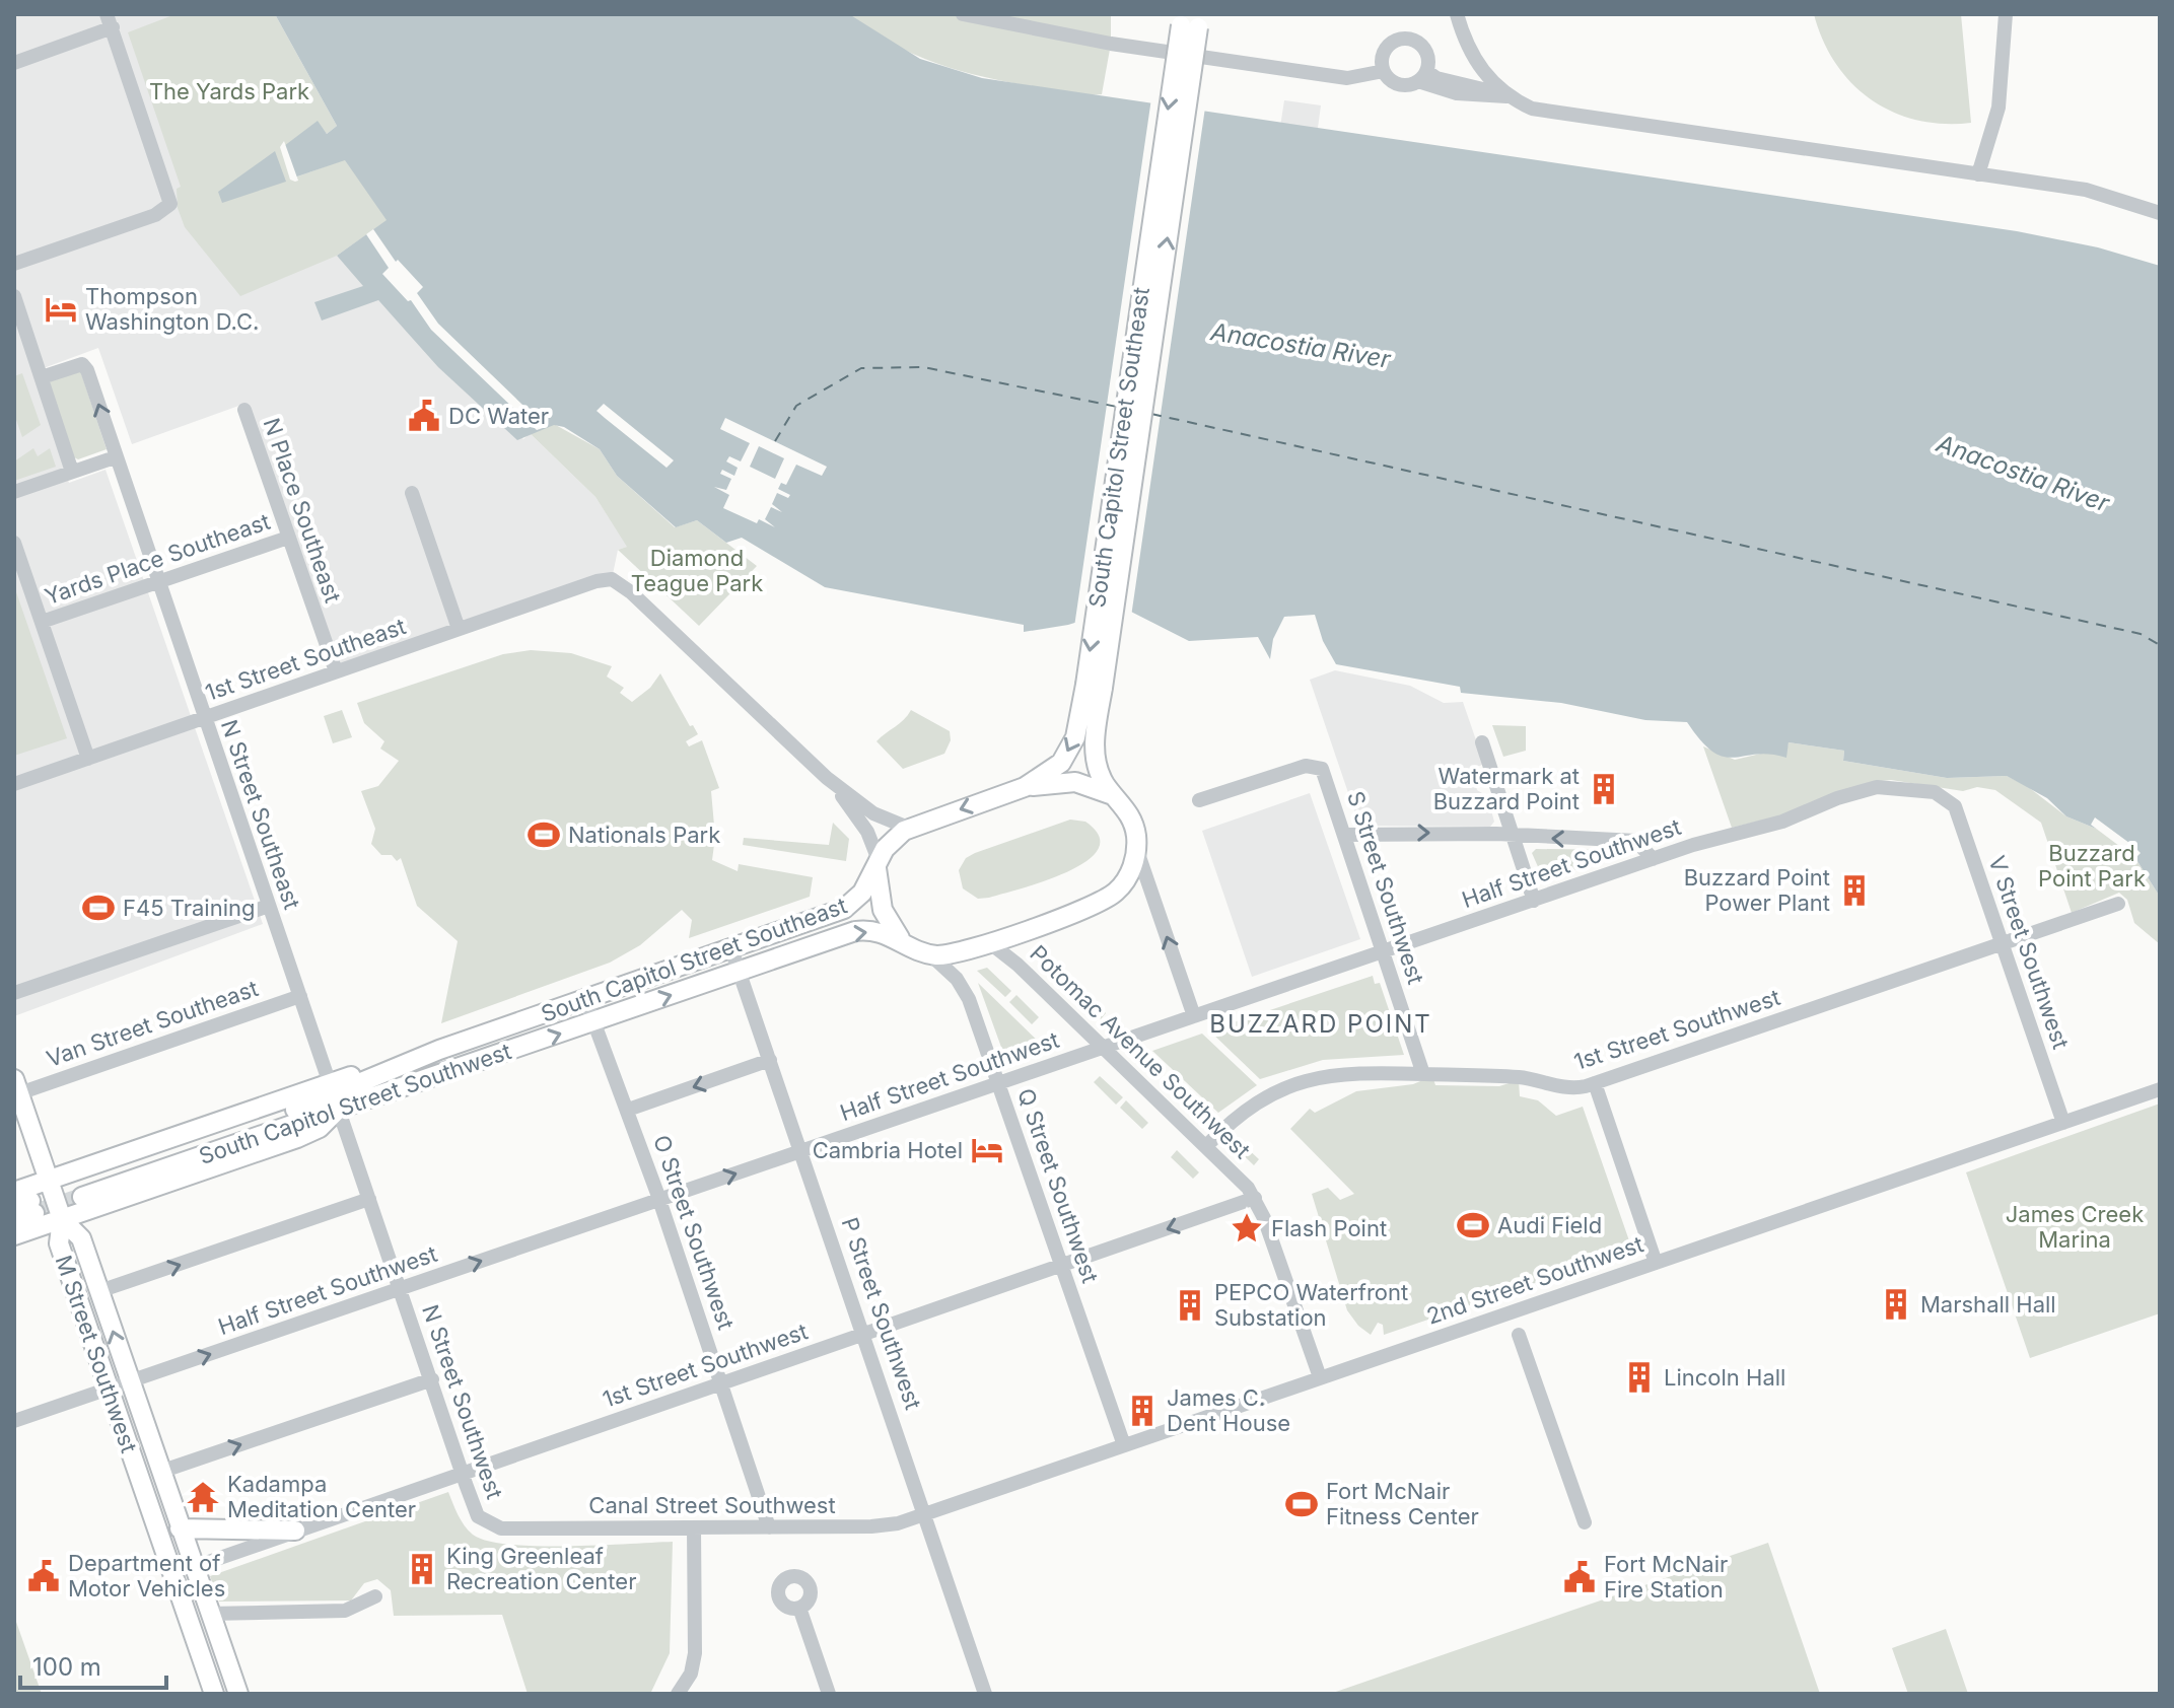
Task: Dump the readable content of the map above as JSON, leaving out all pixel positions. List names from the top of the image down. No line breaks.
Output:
{"streets":{"main road":["South Capitol Street Southeast","South Capitol Street Southwest","M Street Southwest"],"street":["N Place Southeast","Yards Place Southeast","1st Street Southeast","N Street Southeast","Half Street Southwest","S Street Southwest","V Street Southwest","Van Street Southeast","1st Street Southwest","Potomac Avenue Southwest","Q Street Southwest","O Street Southwest","2nd Street Southwest","P Street Southwest","N Street Southwest","Canal Street Southwest"]},"crossings":[["South Capitol Street Southeast","N Street Southeast"],["South Capitol Street Southeast","South Capitol Street Southwest"],["South Capitol Street Southeast","O Street Southwest"],["South Capitol Street Southeast","P Street Southwest"],["South Capitol Street Southeast","N Street Southwest"],["N Place Southeast","Yards Place Southeast"],["N Place Southeast","1st Street Southeast"],["Yards Place Southeast","N Street Southeast"],["1st Street Southeast","N Street Southeast"],["N Street Southeast","Van Street Southeast"],["N Street Southeast","South Capitol Street Southwest"],["N Street Southeast","N Street Southwest"],["Half Street Southwest","S Street Southwest"],["Half Street Southwest","V Street Southwest"],["Half Street Southwest","Potomac Avenue Southwest"],["Half Street Southwest","Q Street Southwest"],["Half Street Southwest","O Street Southwest"],["Half Street Southwest","P Street Southwest"],["Half Street Southwest","M Street Southwest"],["Half Street Southwest","N Street Southwest"],["S Street Southwest","1st Street Southwest"],["V Street Southwest","1st Street Southwest"],["V Street Southwest","2nd Street Southwest"],["1st Street Southwest","Potomac Avenue Southwest"],["1st Street Southwest","Q Street Southwest"],["1st Street Southwest","O Street Southwest"],["1st Street Southwest","P Street Southwest"],["1st Street Southwest","M Street Southwest"],["1st Street Southwest","N Street Southwest"],["South Capitol Street Southwest","Q Street Southwest"],["South Capitol Street Southwest","O Street Southwest"],["South Capitol Street Southwest","P Street Southwest"],["South Capitol Street Southwest","N Street Southwest"],["Q Street Southwest","2nd Street Southwest"],["O Street Southwest","Canal Street Southwest"],["2nd Street Southwest","P Street Southwest"],["2nd Street Southwest","Canal Street Southwest"],["P Street Southwest","Canal Street Southwest"],["N Street Southwest","Canal Street Southwest"]],"one_way":["South Capitol Street Southwest"],"districts":["BUZZARD POINT"],"water":["Anacostia River"],"parks":["The Yards Park","Diamond Teague Park","Buzzard Point Park","James Creek Marina"],"places":{"hotel":["Thompson Washington D.C.","Cambria Hotel"],"public building":["DC Water","Department of Motor Vehicles","Fort McNair Fire Station"],"building":["Watermark at Buzzard Point","Buzzard Point Power Plant","Marshall Hall","PEPCO Waterfront Substation","Lincoln Hall","James C. Dent House","King Greenleaf Recreation Center"],"sports":["Nationals Park","F45 Training","Audi Field","Fort McNair Fitness Center"],"place":["Flash Point"],"temple":["Kadampa Meditation Center"]},"scale_bar":"100 m"}
